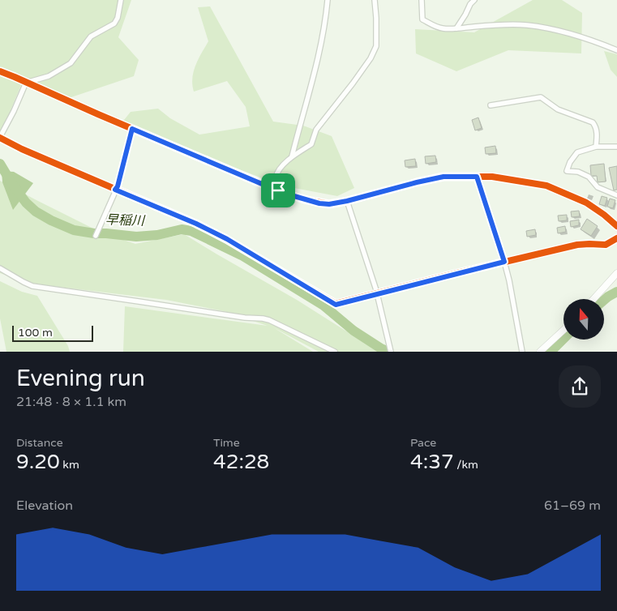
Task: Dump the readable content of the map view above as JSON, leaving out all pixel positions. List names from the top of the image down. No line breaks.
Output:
{"water":["早稲川"],"scale_bar":"100 m","north":"top","page":{"scale":"100 m","heading":["Evening run","21:48 · 8 × 1.1 km"],"stats":[["Distance","9.20 km"],["Time","42:28"],["Pace","4:37 /km"]],"chart":["Elevation","61–69 m"]}}
